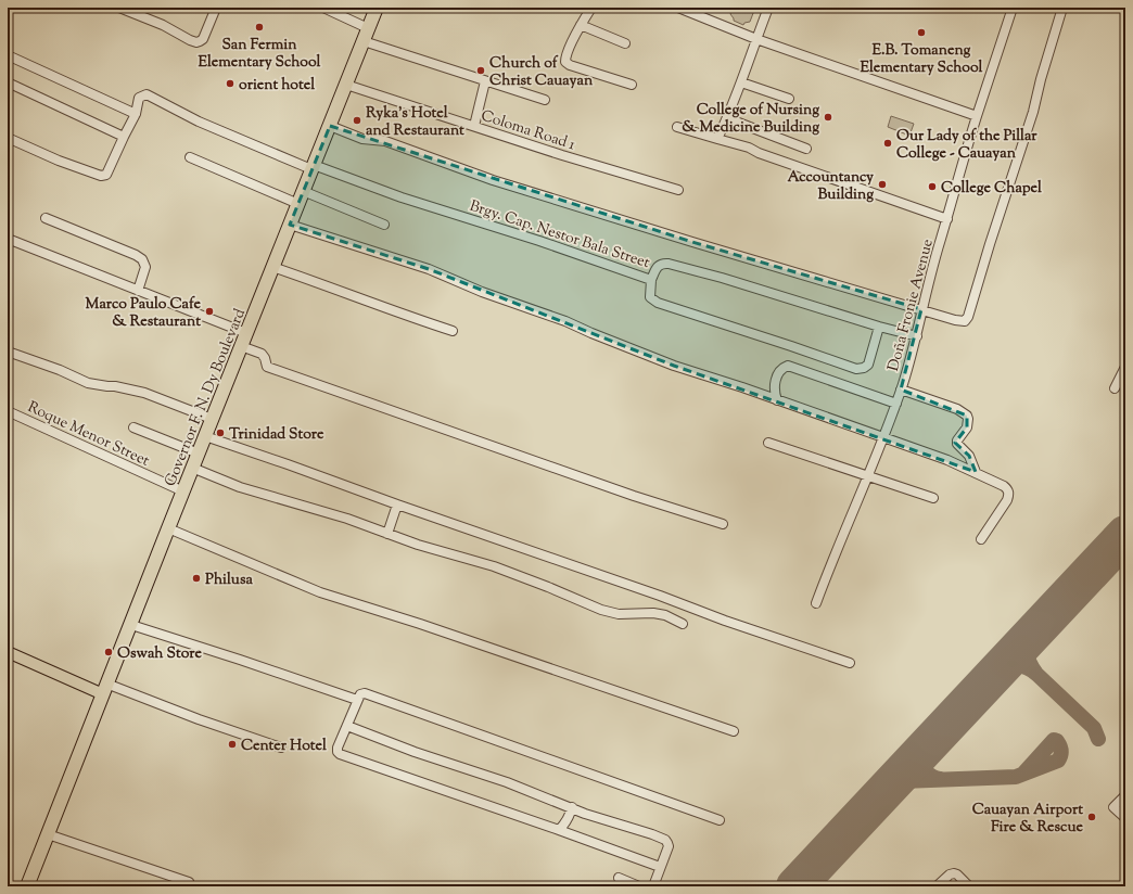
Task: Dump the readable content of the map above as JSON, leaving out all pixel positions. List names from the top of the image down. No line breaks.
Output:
{"streets":{"highway":["Governor F. N. Dy Boulevard"],"street":["Coloma Road 1","Brgy. Cap. Nestor Bala Street","Doña Fronie Avenue","Roque Menor Street"]},"crossings":[["Coloma Road 1","Governor F. N. Dy Boulevard"],["Brgy. Cap. Nestor Bala Street","Doña Fronie Avenue"],["Brgy. Cap. Nestor Bala Street","Governor F. N. Dy Boulevard"],["Governor F. N. Dy Boulevard","Roque Menor Street"]],"places":["San Fermin Elementary School","E.B. Tomaneng Elementary School","Church of Christ Cauayan","orient hotel","College of Nursing & Medicine Building","Ryka's Hotel and Restaurant","Our Lady of the Pillar College - Cauayan","Accountancy Building","College Chapel","Marco Paulo Cafe & Restaurant","Trinidad Store","Philusa","Oswah Store","Center Hotel","Cauayan Airport Fire & Rescue"]}
